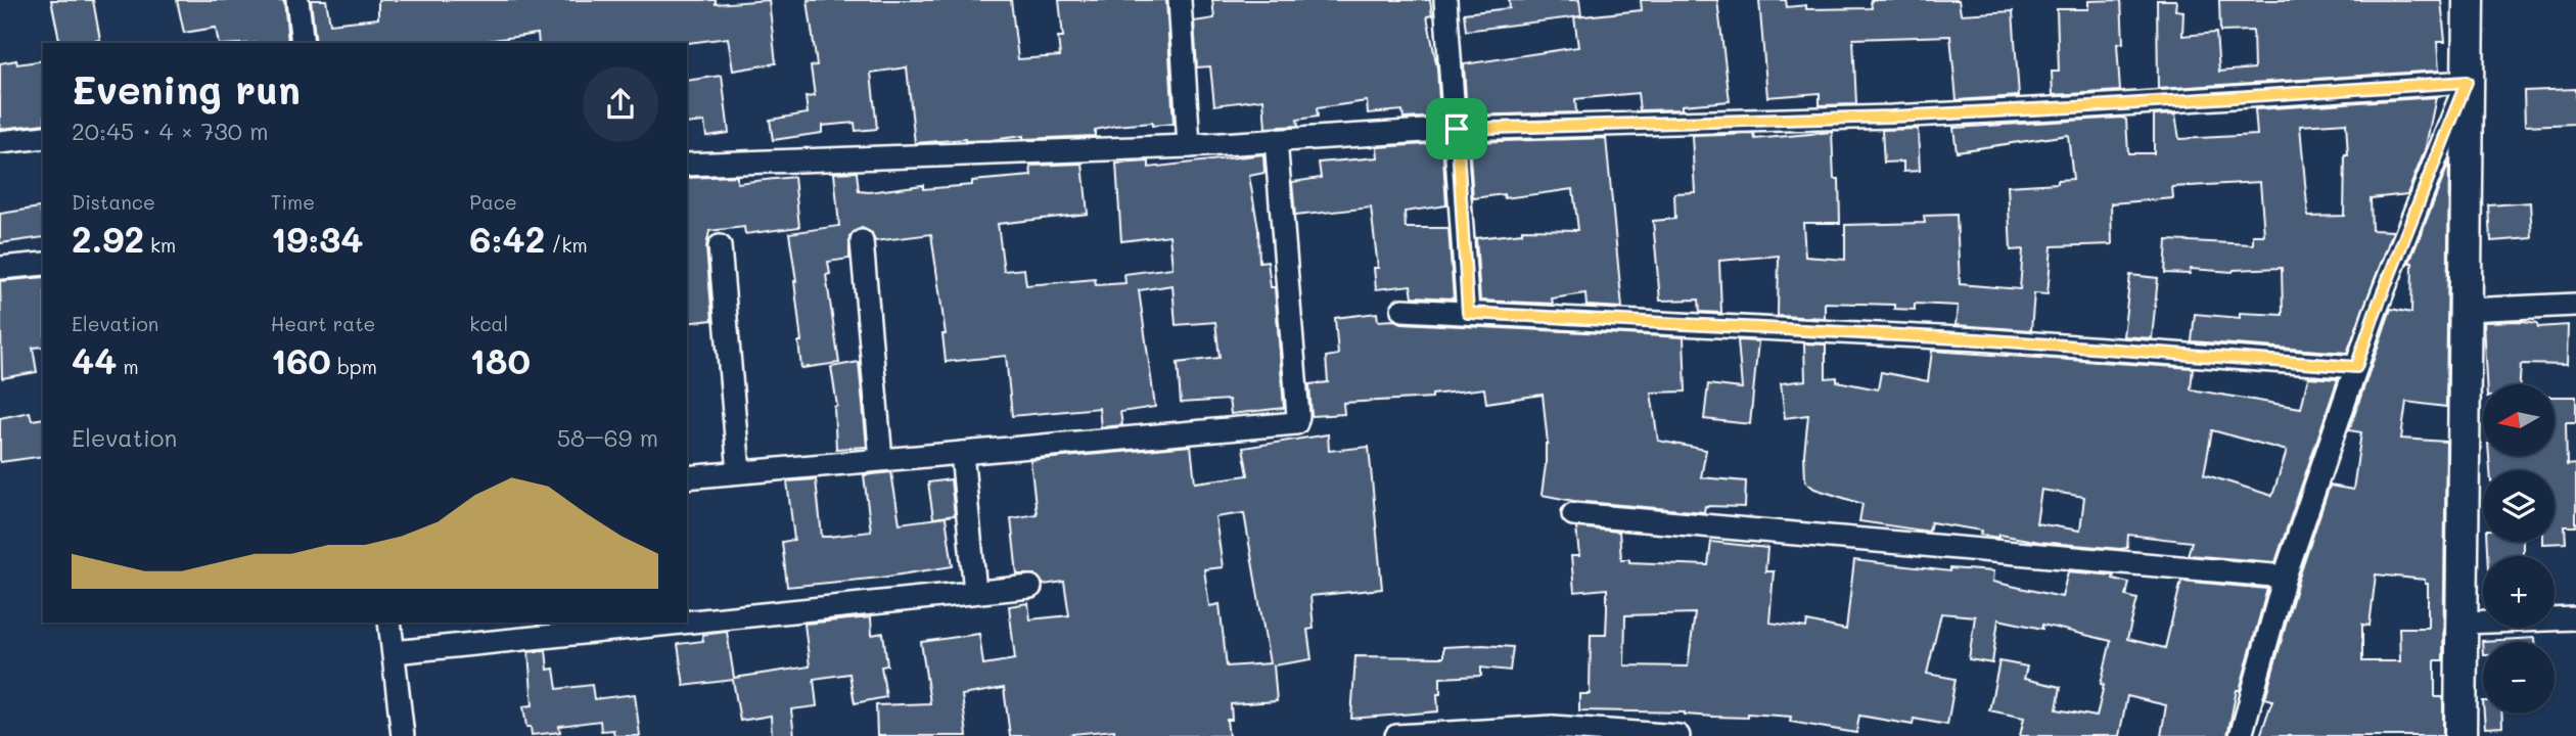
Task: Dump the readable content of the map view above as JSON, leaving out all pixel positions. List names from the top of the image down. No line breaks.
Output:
{"north":"left","page":{"heading":["Evening run","20:45 · 4 × 730 m"],"stats":[["Distance","2.92 km"],["Time","19:34"],["Pace","6:42 /km"],["Elevation","44 m"],["Heart rate","160 bpm"],["kcal","180"]],"map_buttons":["+","−"],"chart":["Elevation","58–69 m"]}}
